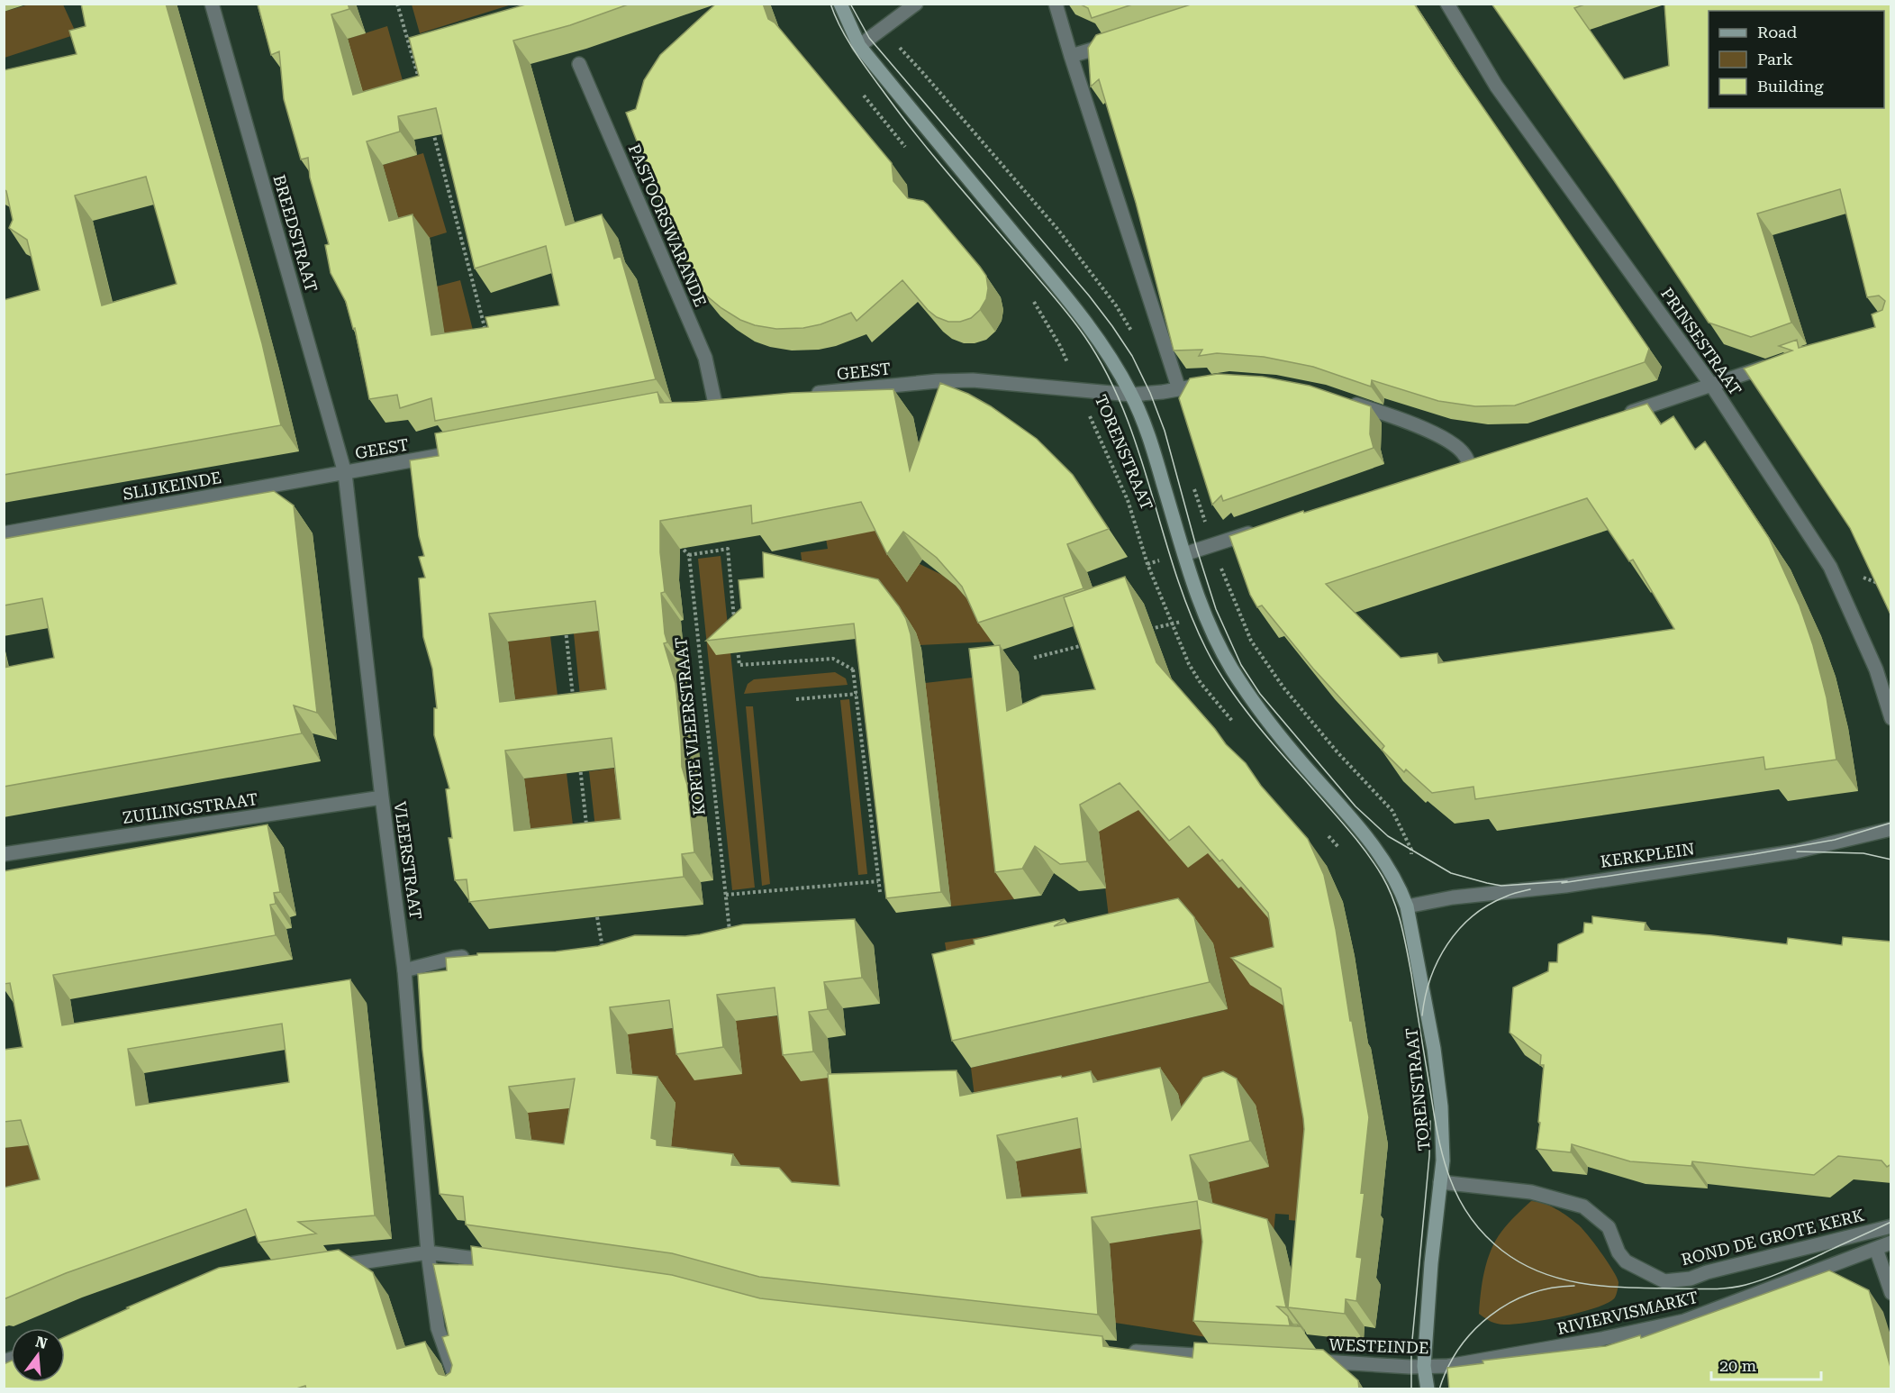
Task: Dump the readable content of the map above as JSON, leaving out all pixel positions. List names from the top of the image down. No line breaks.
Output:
{"streets":{"street":["PASTOORSWARANDE","BREEDSTRAAT","PRINSESTRAAT","GEEST","TORENSTRAAT","SLIJKEINDE","ZUILINGSTRAAT","KERKPLEIN","VLEERSTRAAT","ROND DE GROTE KERK","RIVIERVISMARKT","WESTEINDE"],"path":["KORTE VLEERSTRAAT"]},"crossings":[["BREEDSTRAAT","GEEST"],["BREEDSTRAAT","SLIJKEINDE"],["BREEDSTRAAT","VLEERSTRAAT"],["GEEST","TORENSTRAAT"],["GEEST","SLIJKEINDE"],["GEEST","VLEERSTRAAT"],["TORENSTRAAT","KERKPLEIN"],["TORENSTRAAT","ROND DE GROTE KERK"],["TORENSTRAAT","WESTEINDE"],["SLIJKEINDE","VLEERSTRAAT"],["ZUILINGSTRAAT","VLEERSTRAAT"],["RIVIERVISMARKT","WESTEINDE"]],"legend":["Road","Park","Building"],"scale_bar":"20 m","north":"top"}
